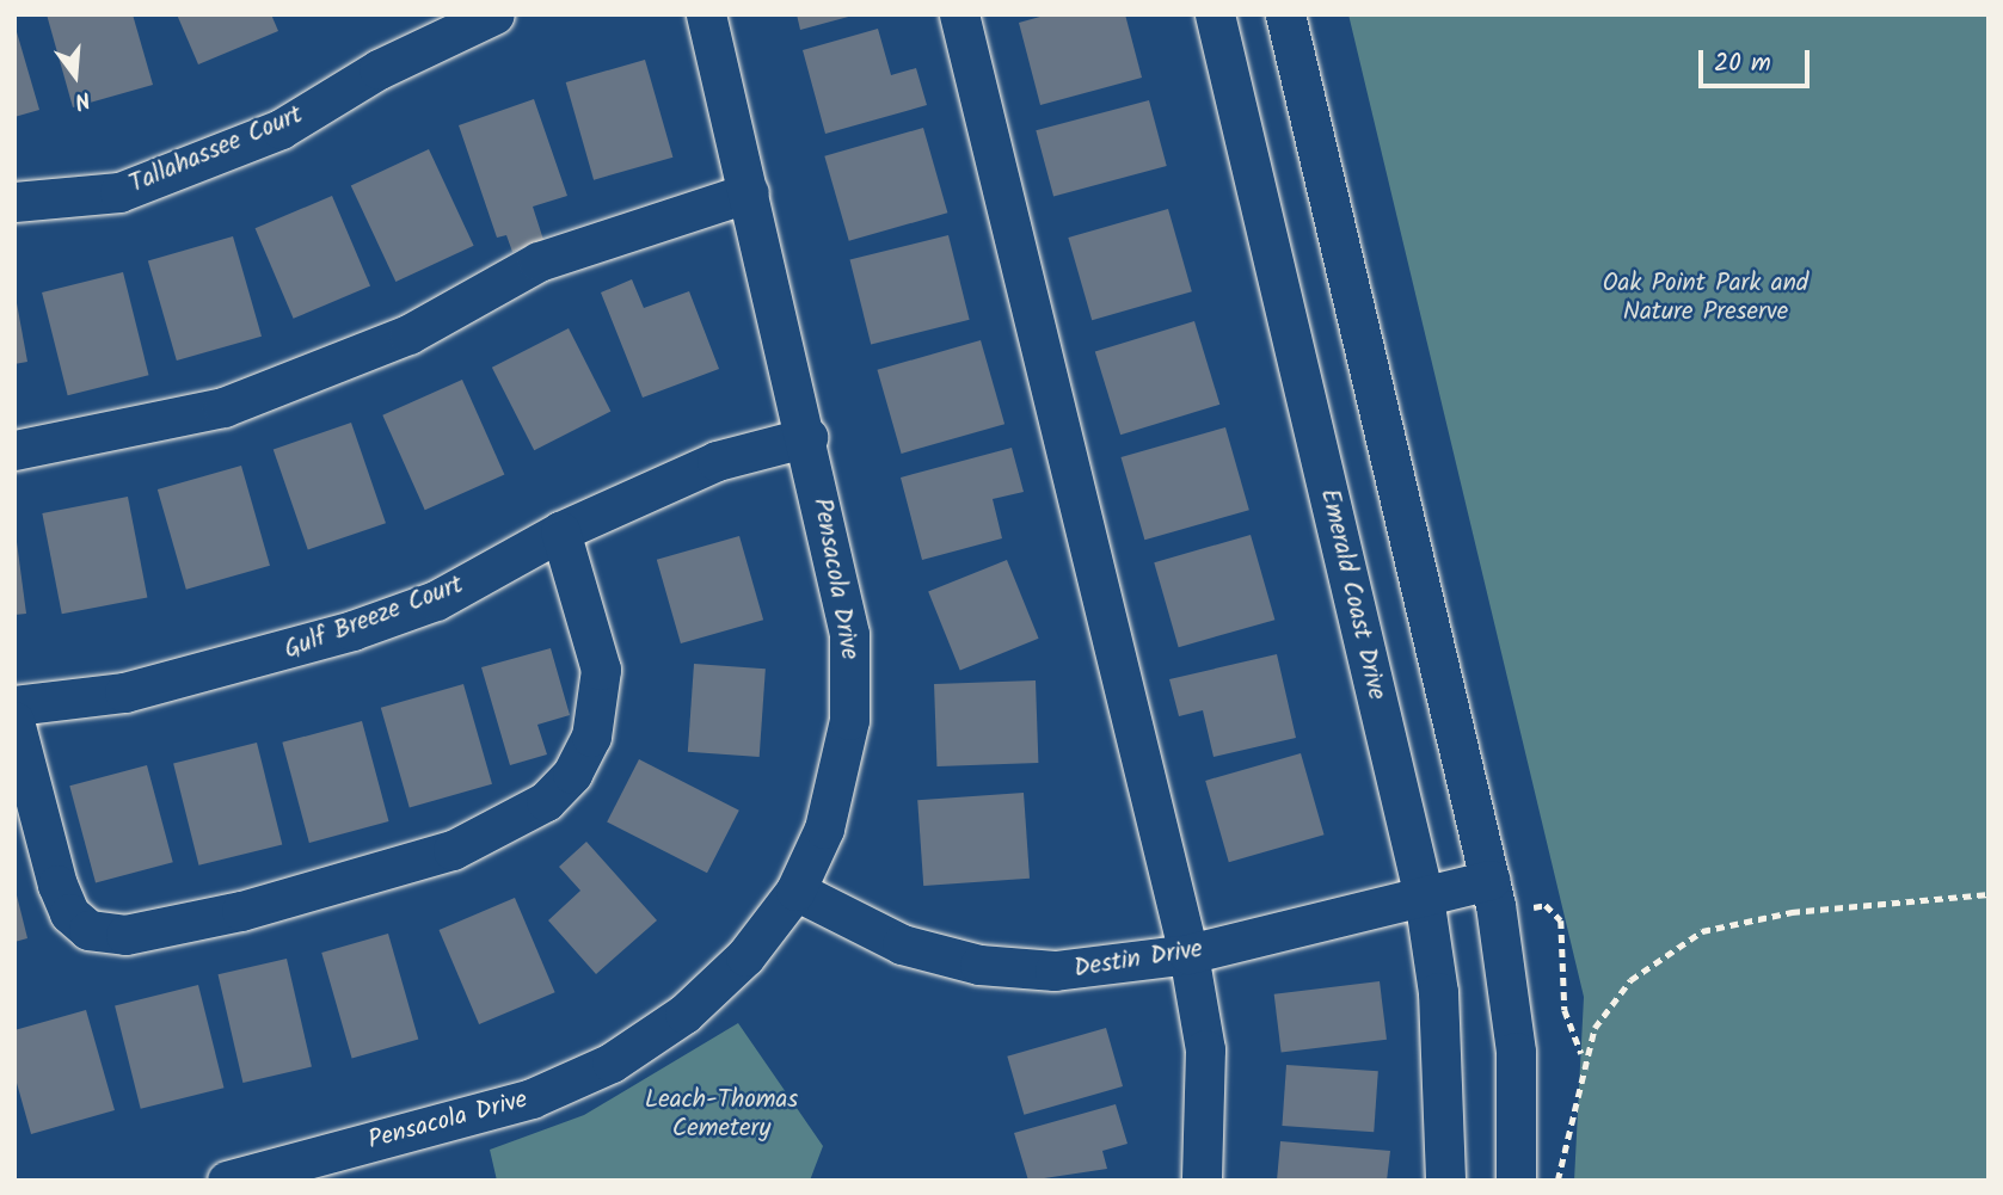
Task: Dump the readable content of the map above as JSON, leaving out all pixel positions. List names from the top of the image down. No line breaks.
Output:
{"streets":{"street":["Tallahassee Court","Pensacola Drive","Emerald Coast Drive","Gulf Breeze Court","Destin Drive"]},"crossings":[["Pensacola Drive","Gulf Breeze Court"],["Pensacola Drive","Destin Drive"],["Emerald Coast Drive","Destin Drive"]],"parks":["Oak Point Park and Nature Preserve","Leach-Thomas Cemetery"],"scale_bar":"20 m","north":"bottom"}
